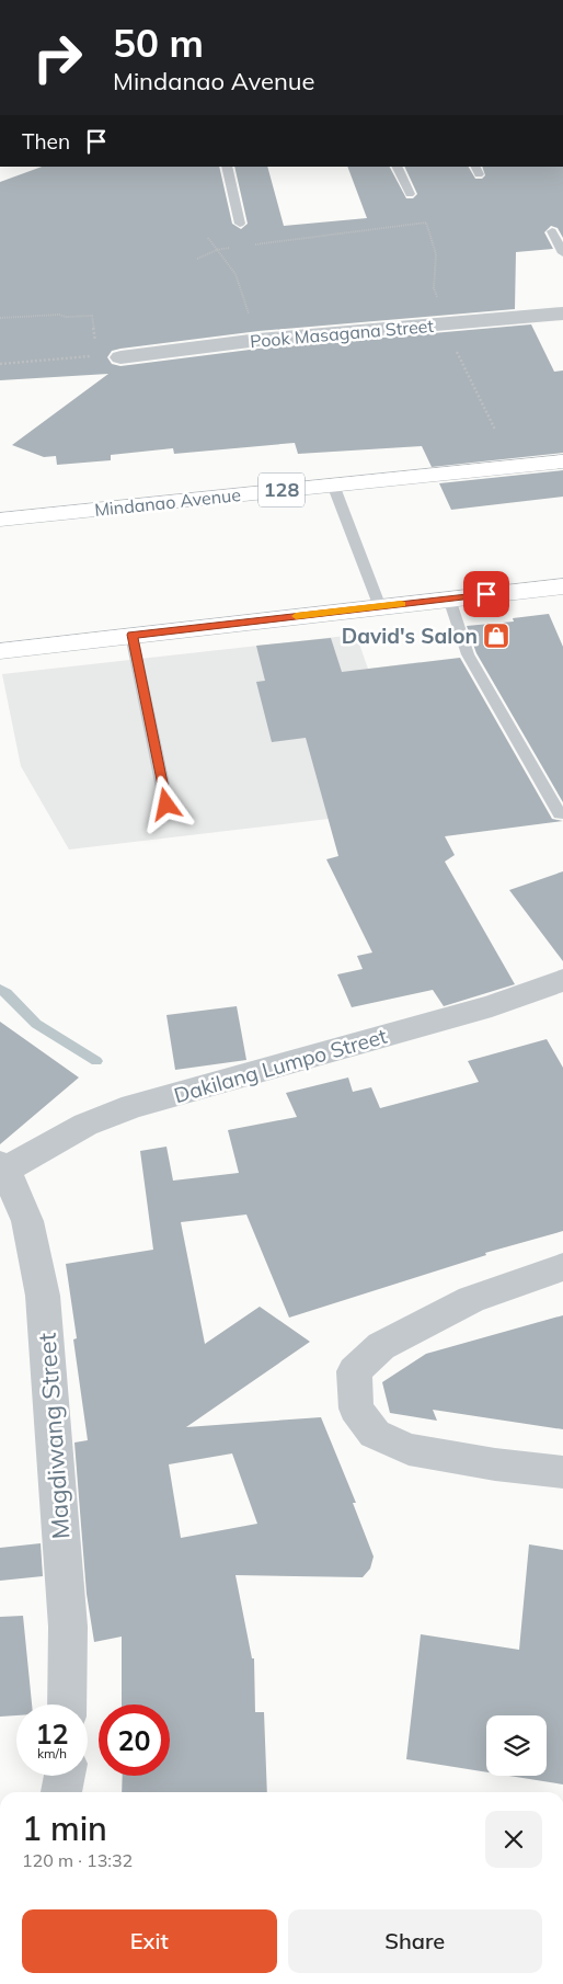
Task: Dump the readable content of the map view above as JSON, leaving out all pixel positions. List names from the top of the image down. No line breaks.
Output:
{"streets":{"main road":["128","Mindanao Avenue"],"street":["Pook Masagana Street","Dakilang Lumpo Street","Magdiwang Street"]},"crossings":[["Dakilang Lumpo Street","Magdiwang Street"]],"places":{"shop":["David's Salon"]},"page":{"turn":["50 m","Mindanao Avenue"],"then":"Then","speed":"12 km/h","limit":"20","heading":["1 min","120 m · 13:32"],"buttons":["Exit","Share"]}}
